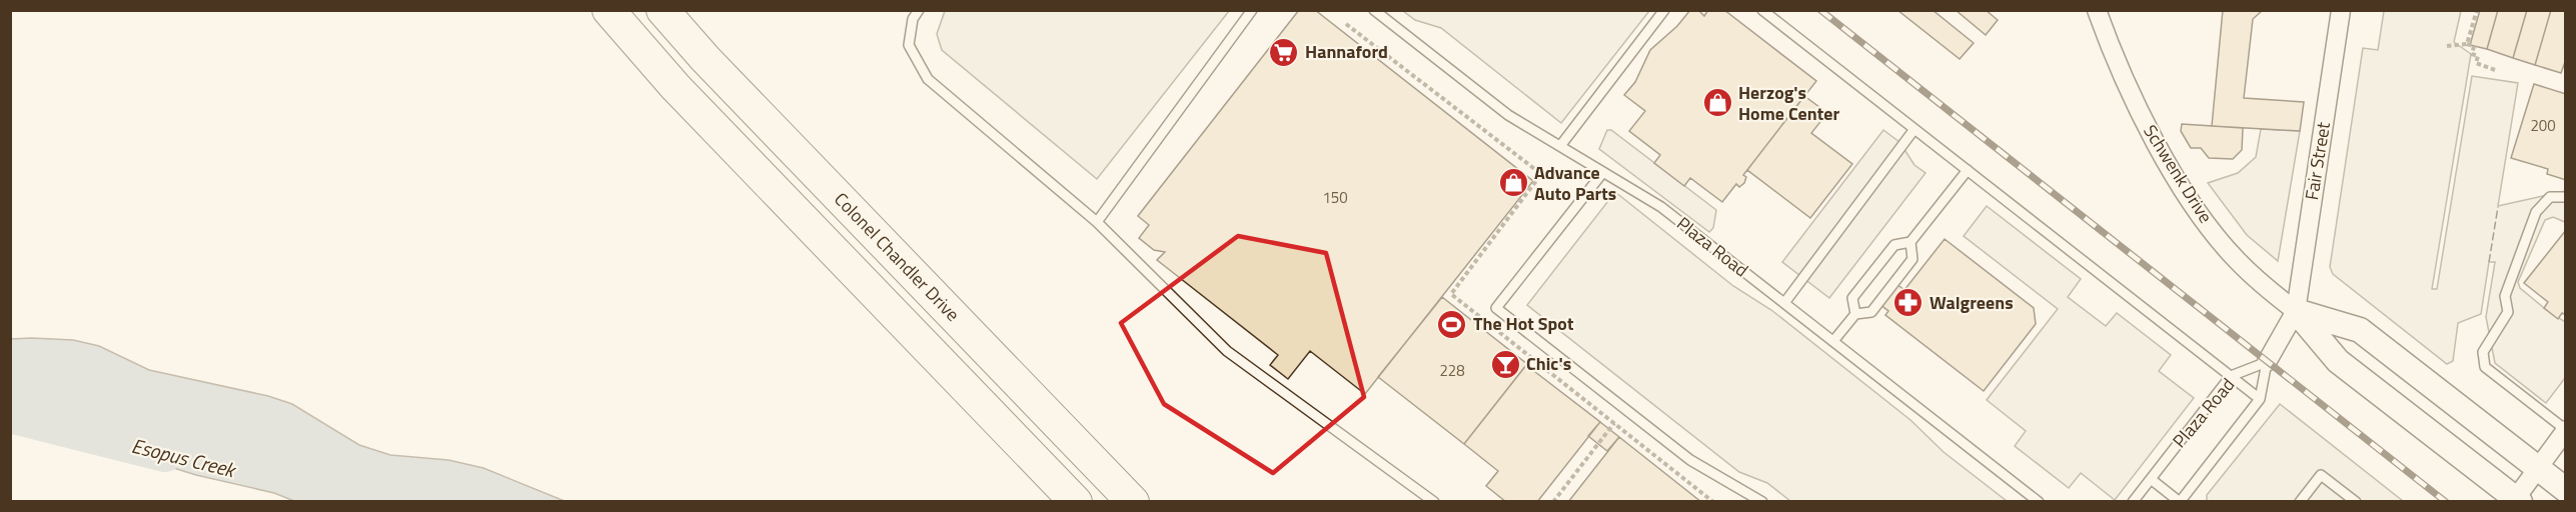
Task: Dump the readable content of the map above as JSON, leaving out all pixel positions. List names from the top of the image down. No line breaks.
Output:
{"streets":{"highway":["Colonel Chandler Drive"],"street":["Fair Street","Schwenk Drive","Plaza Road"]},"crossings":[["Fair Street","Schwenk Drive"],["Fair Street","Plaza Road"],["Schwenk Drive","Plaza Road"]],"water":["Esopus Creek"],"places":{"supermarket":["Hannaford"],"shop":["Herzog's Home Center","Advance Auto Parts"],"pharmacy":["Walgreens"],"sports":["The Hot Spot"],"bar":["Chic's"]},"house_numbers":["200","150","228"]}
